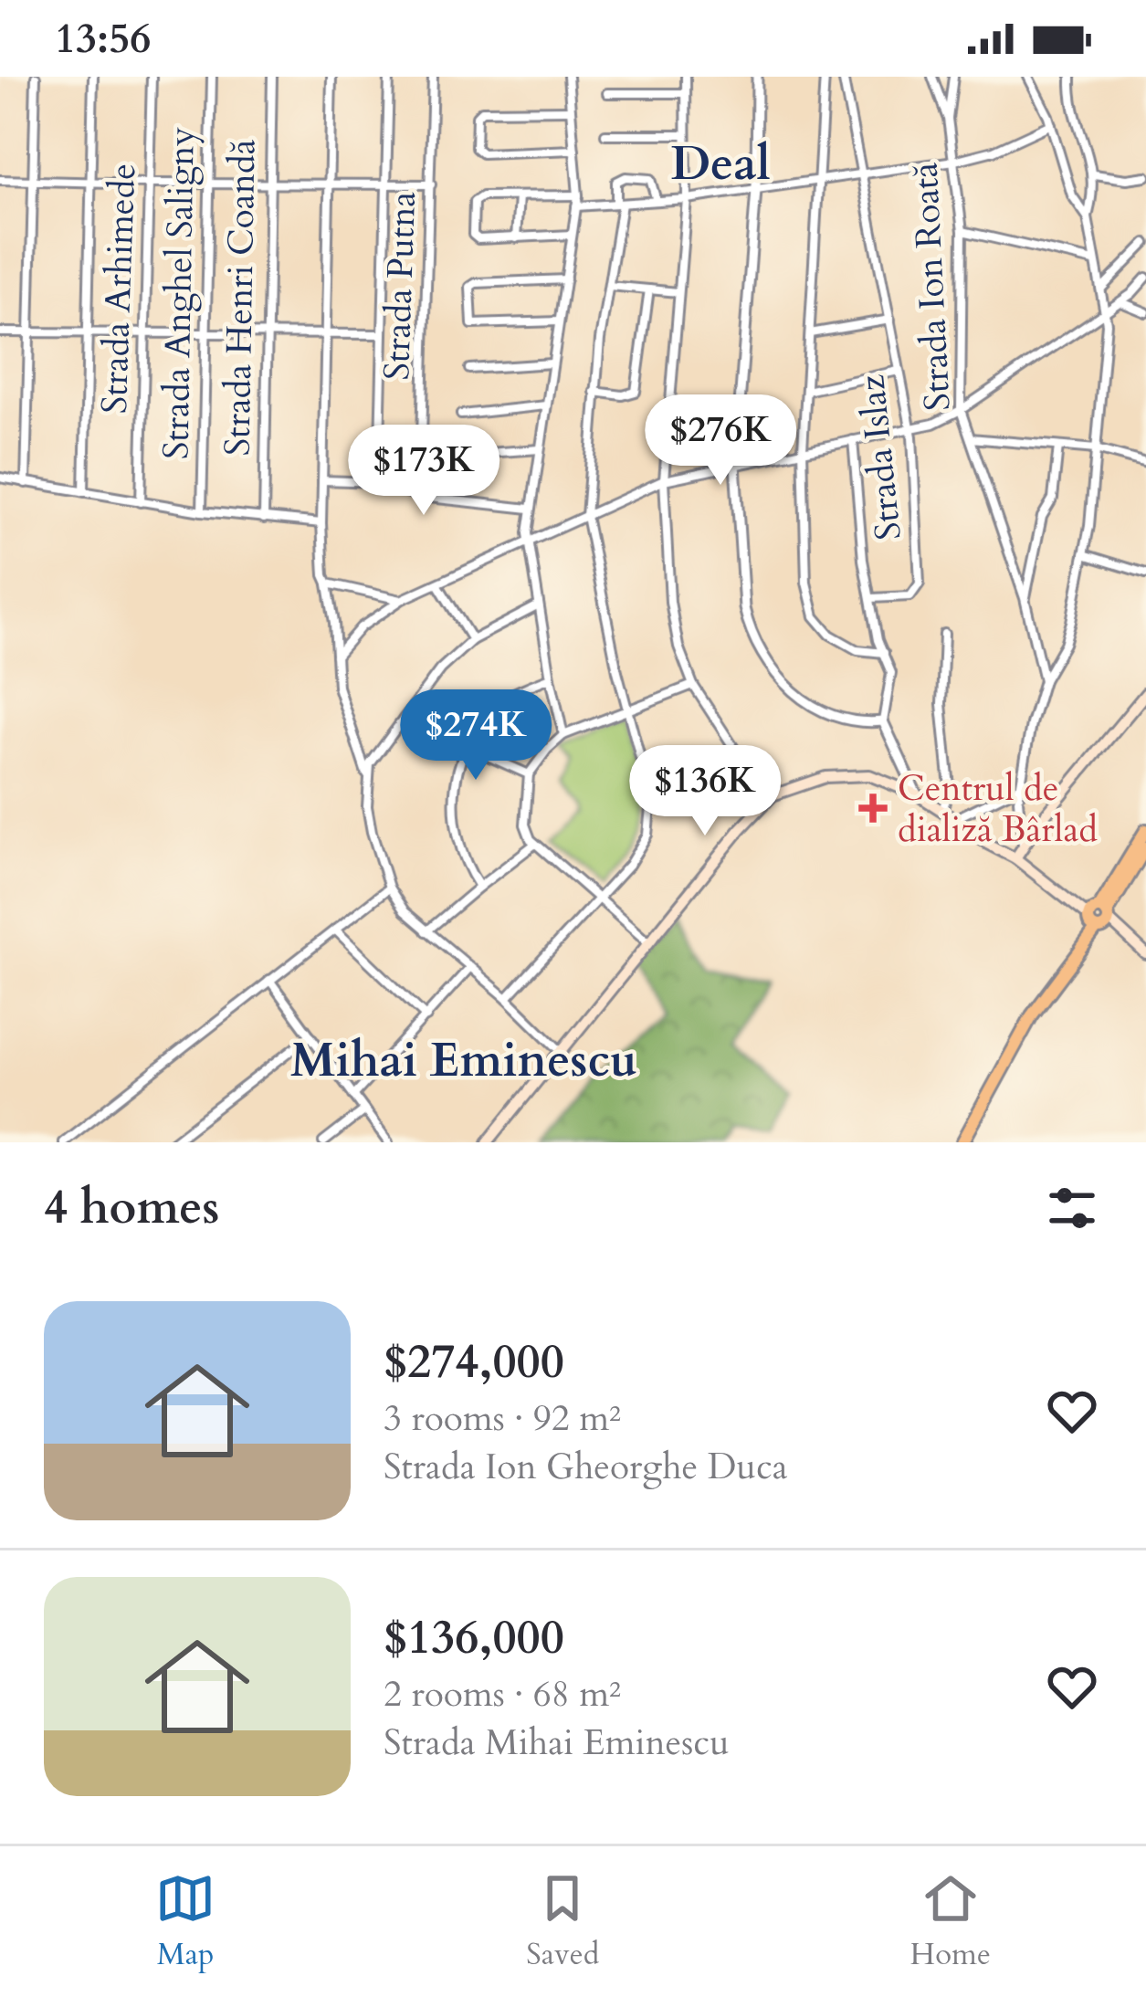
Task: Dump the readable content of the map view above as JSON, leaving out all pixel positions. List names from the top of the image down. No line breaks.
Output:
{"streets":{"street":["Strada Putna","Strada Ion Roată","Strada Arhimede","Strada Anghel Saligny","Strada Henri Coandă","Strada Islaz"]},"districts":["Deal","Mihai Eminescu"],"places":{"health":["Centrul de dializă Bârlad"]},"page":{"status":"13:56","price":["$276K","$173K","$274K","$136K"],"heading":"4 homes","list":[{"name":"$274,000","note":"3 rooms · 92 m² · Strada Ion Gheorghe Duca"},{"name":"$136,000","note":"2 rooms · 68 m² · Strada Mihai Eminescu"}],"tabs":["Map","Saved","Home"]}}
